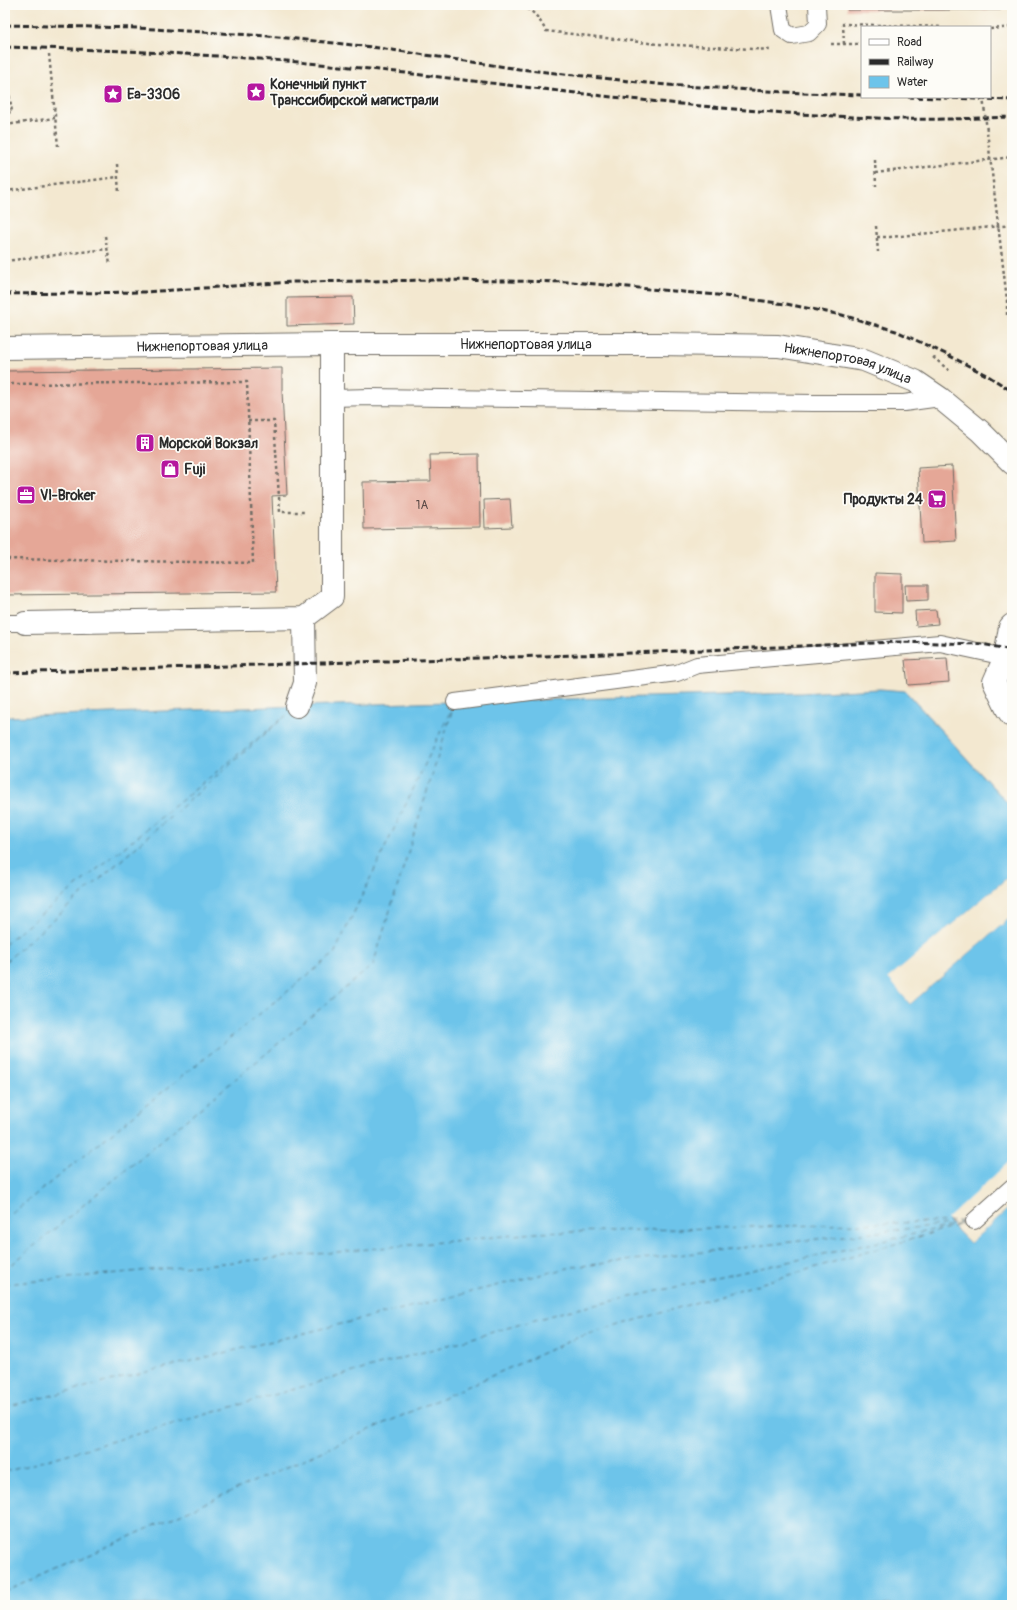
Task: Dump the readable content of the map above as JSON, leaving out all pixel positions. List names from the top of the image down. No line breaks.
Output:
{"streets":{"street":["Нижнепортовая улица"]},"places":{"place":["Конечный пункт Транссибирской магистрали","Еа-3306"],"building":["Морской Вокзал"],"shop":["Fuji"],"office":["Vl-Broker"],"supermarket":["Продукты 24"]},"house_numbers":["1А"],"legend":["Road","Railway","Water"]}
